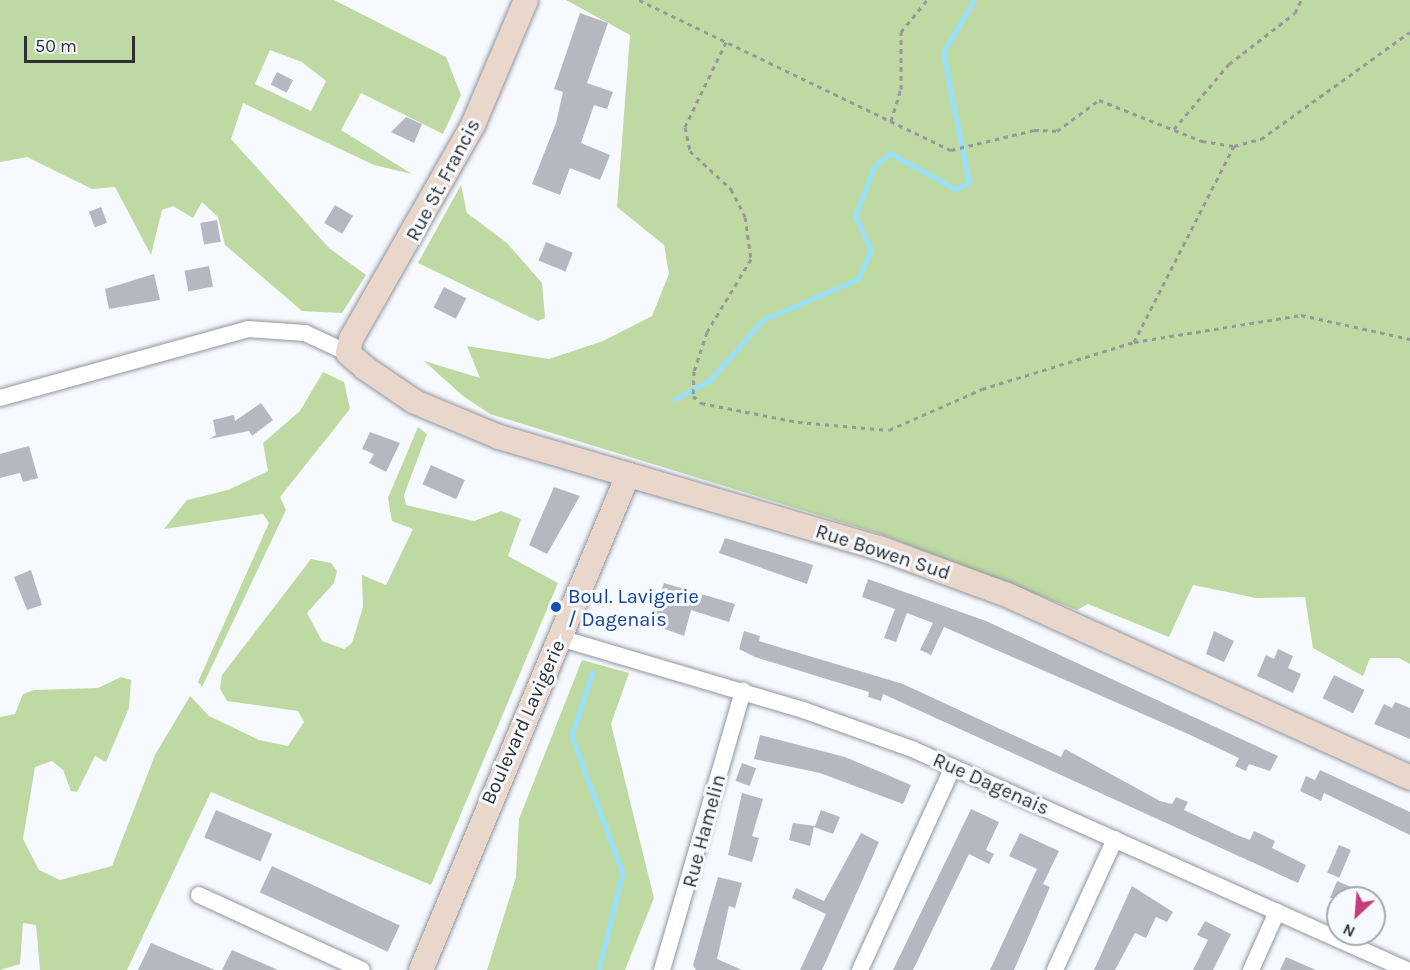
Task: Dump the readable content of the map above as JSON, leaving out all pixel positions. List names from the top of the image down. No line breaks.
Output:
{"streets":{"street":["Rue St. Francis","Rue Bowen Sud","Boulevard Lavigerie","Rue Dagenais","Rue Hamelin"]},"crossings":[["Rue St. Francis","Rue Bowen Sud"],["Rue Bowen Sud","Boulevard Lavigerie"],["Boulevard Lavigerie","Rue Dagenais"],["Rue Dagenais","Rue Hamelin"]],"places":["Boul. Lavigerie / Dagenais"],"scale_bar":"50 m","north":"bottom left"}
